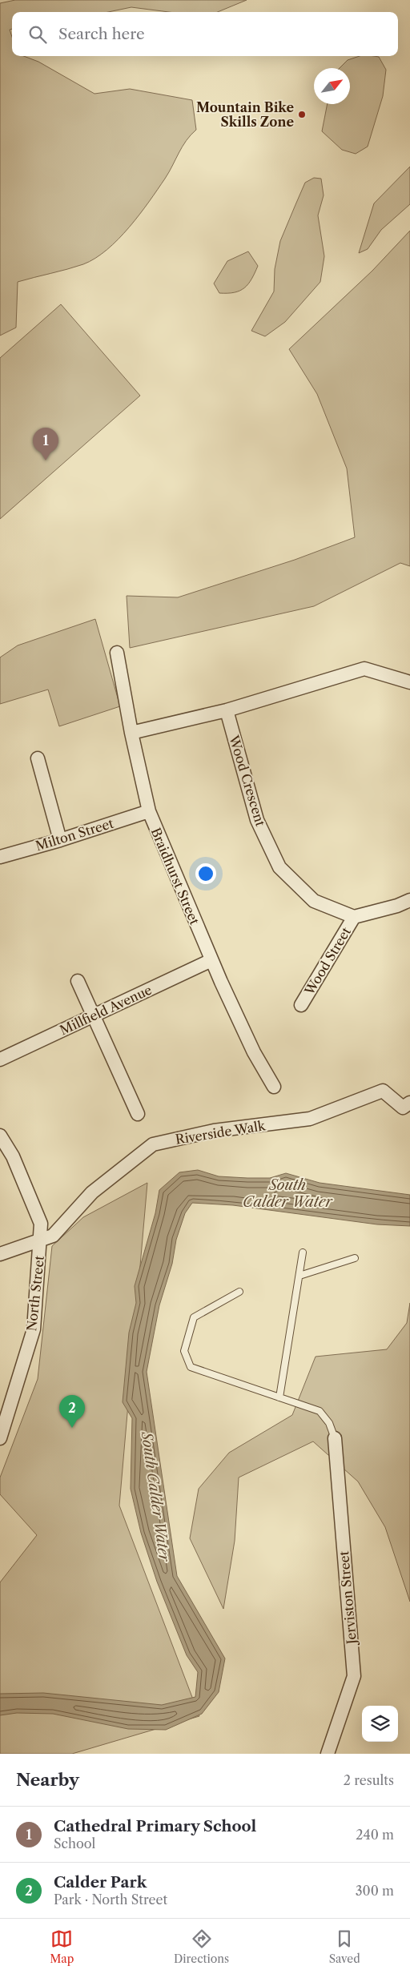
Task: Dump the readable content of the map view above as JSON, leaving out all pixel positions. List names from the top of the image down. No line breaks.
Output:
{"streets":{"street":["Wood Crescent","Milton Street","Braidhurst Street","Wood Street","Millfield Avenue","Riverside Walk","North Street","Jerviston Street"]},"crossings":[["Wood Crescent","Wood Street"],["Milton Street","Braidhurst Street"],["Braidhurst Street","Millfield Avenue"],["Riverside Walk","North Street"]],"water":["South Calder Water"],"places":["Mountain Bike Skills Zone"],"north":"top right","page":{"search":"Search here","pins":["1","2"],"heading":["Nearby","2 results"],"list":[{"mark":"1","name":"Cathedral Primary School","note":"School","value":"240 m"},{"mark":"2","name":"Calder Park","note":"Park · North Street","value":"300 m"}],"nav":["Map","Directions","Saved"]}}
